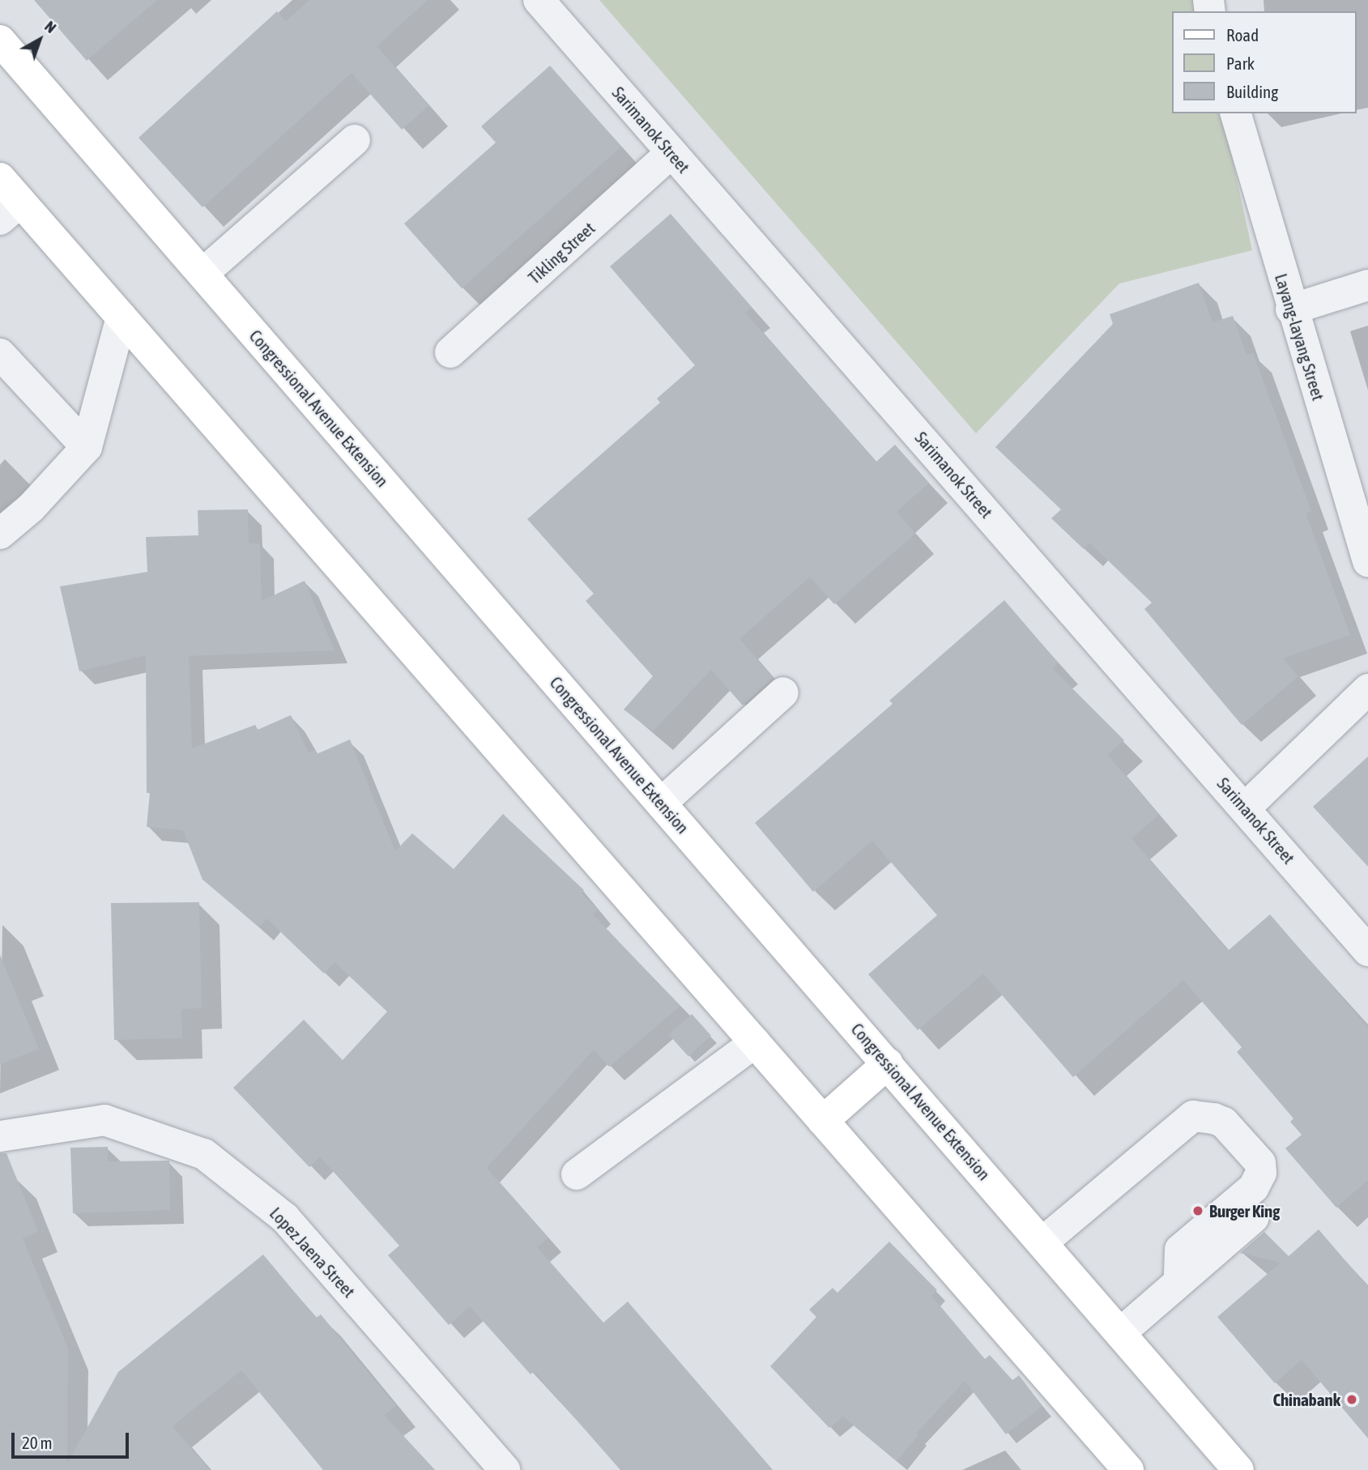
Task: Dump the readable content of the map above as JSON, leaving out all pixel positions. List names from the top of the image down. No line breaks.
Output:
{"streets":{"main road":["Congressional Avenue Extension"],"street":["Sarimanok Street","Tikling Street","Layang-layang Street","Lopez Jaena Street"]},"crossings":[["Sarimanok Street","Tikling Street"]],"places":["Burger King","Chinabank"],"legend":["Road","Park","Building"],"scale_bar":"20 m","north":"top right"}
